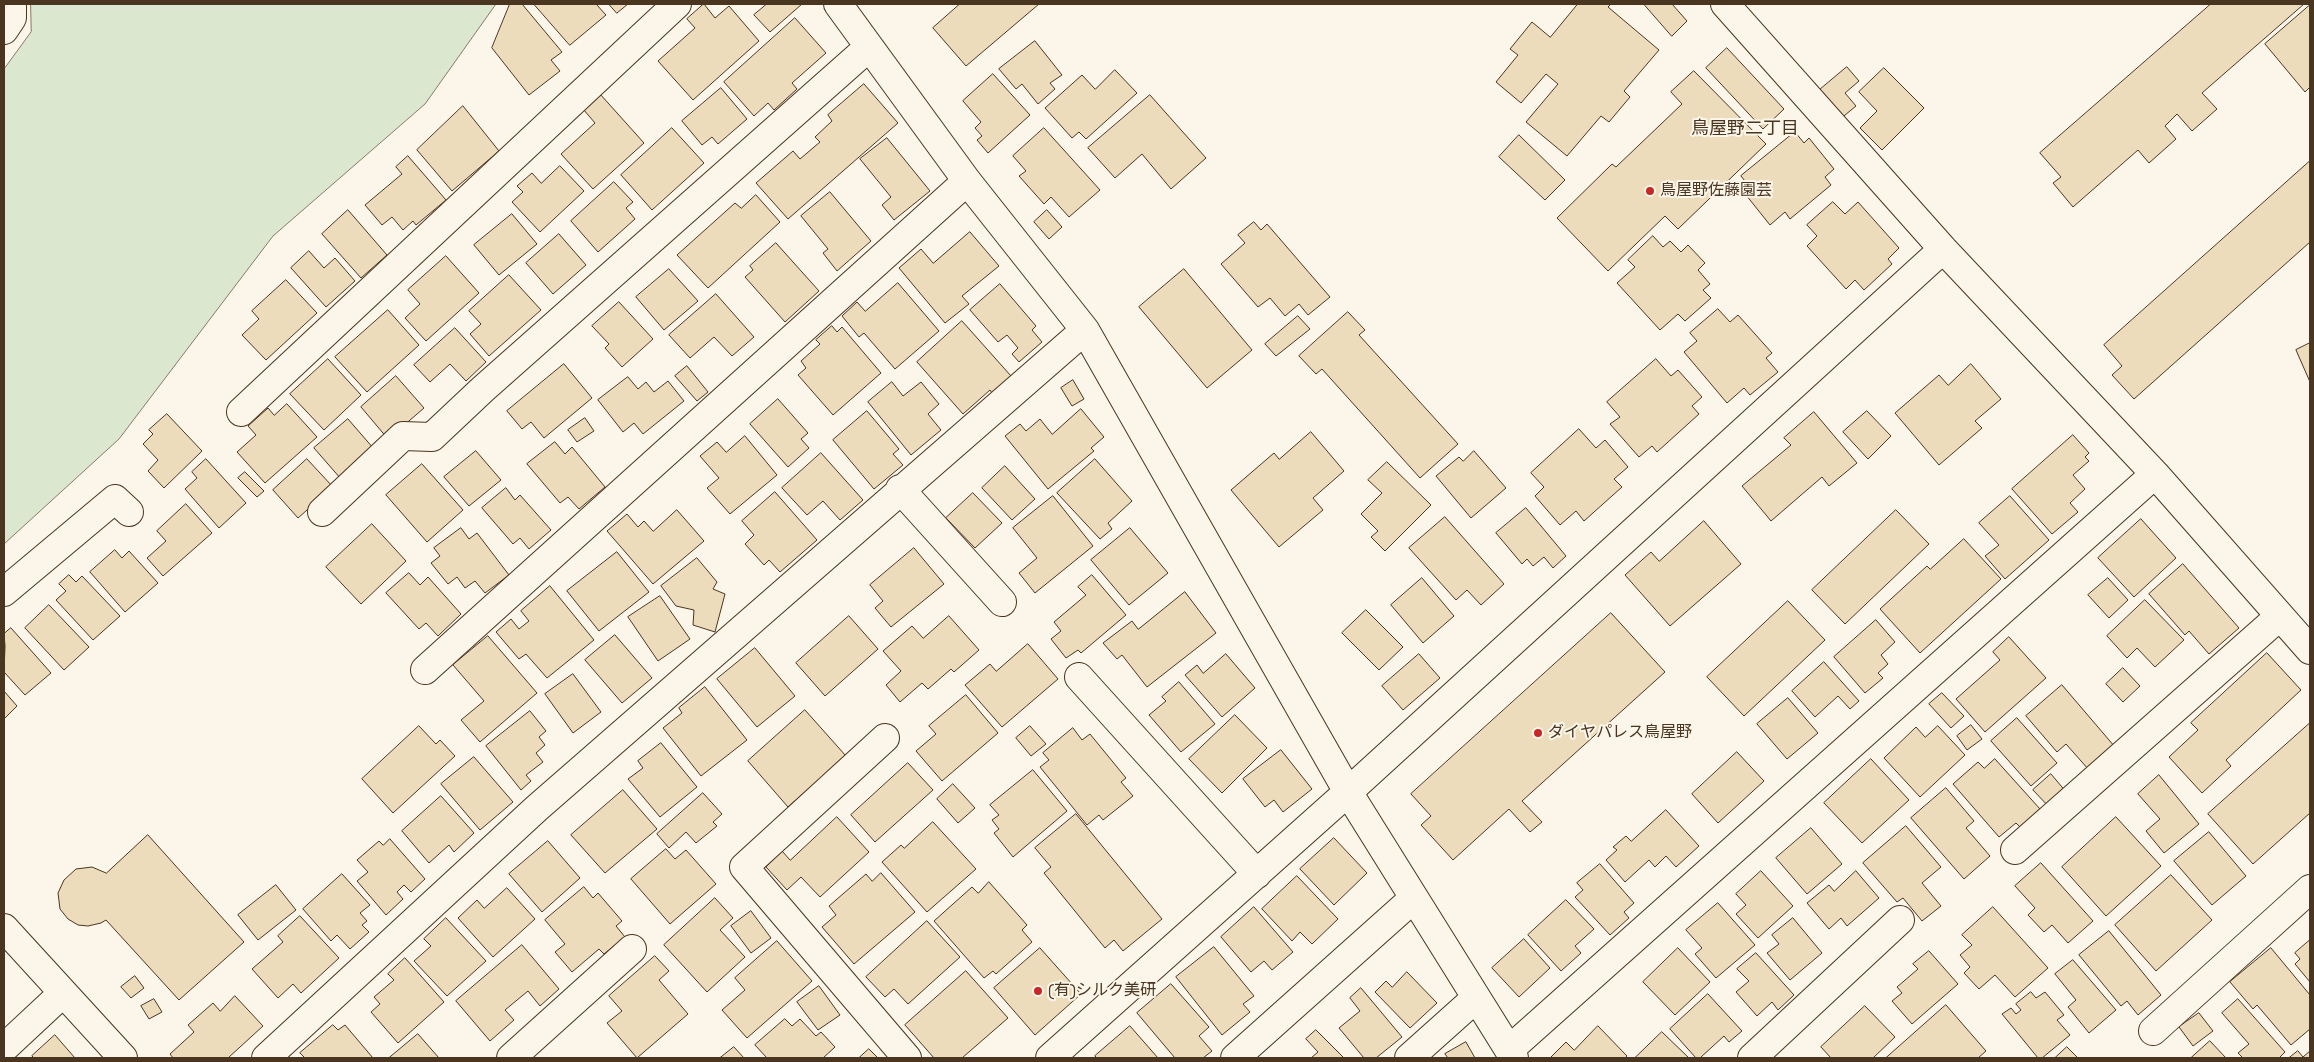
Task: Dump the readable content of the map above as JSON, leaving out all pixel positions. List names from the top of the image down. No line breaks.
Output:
{"districts":["鳥屋野二丁目"],"places":["鳥屋野佐藤園芸","ダイヤパレス鳥屋野","(有)シルク美研"]}
